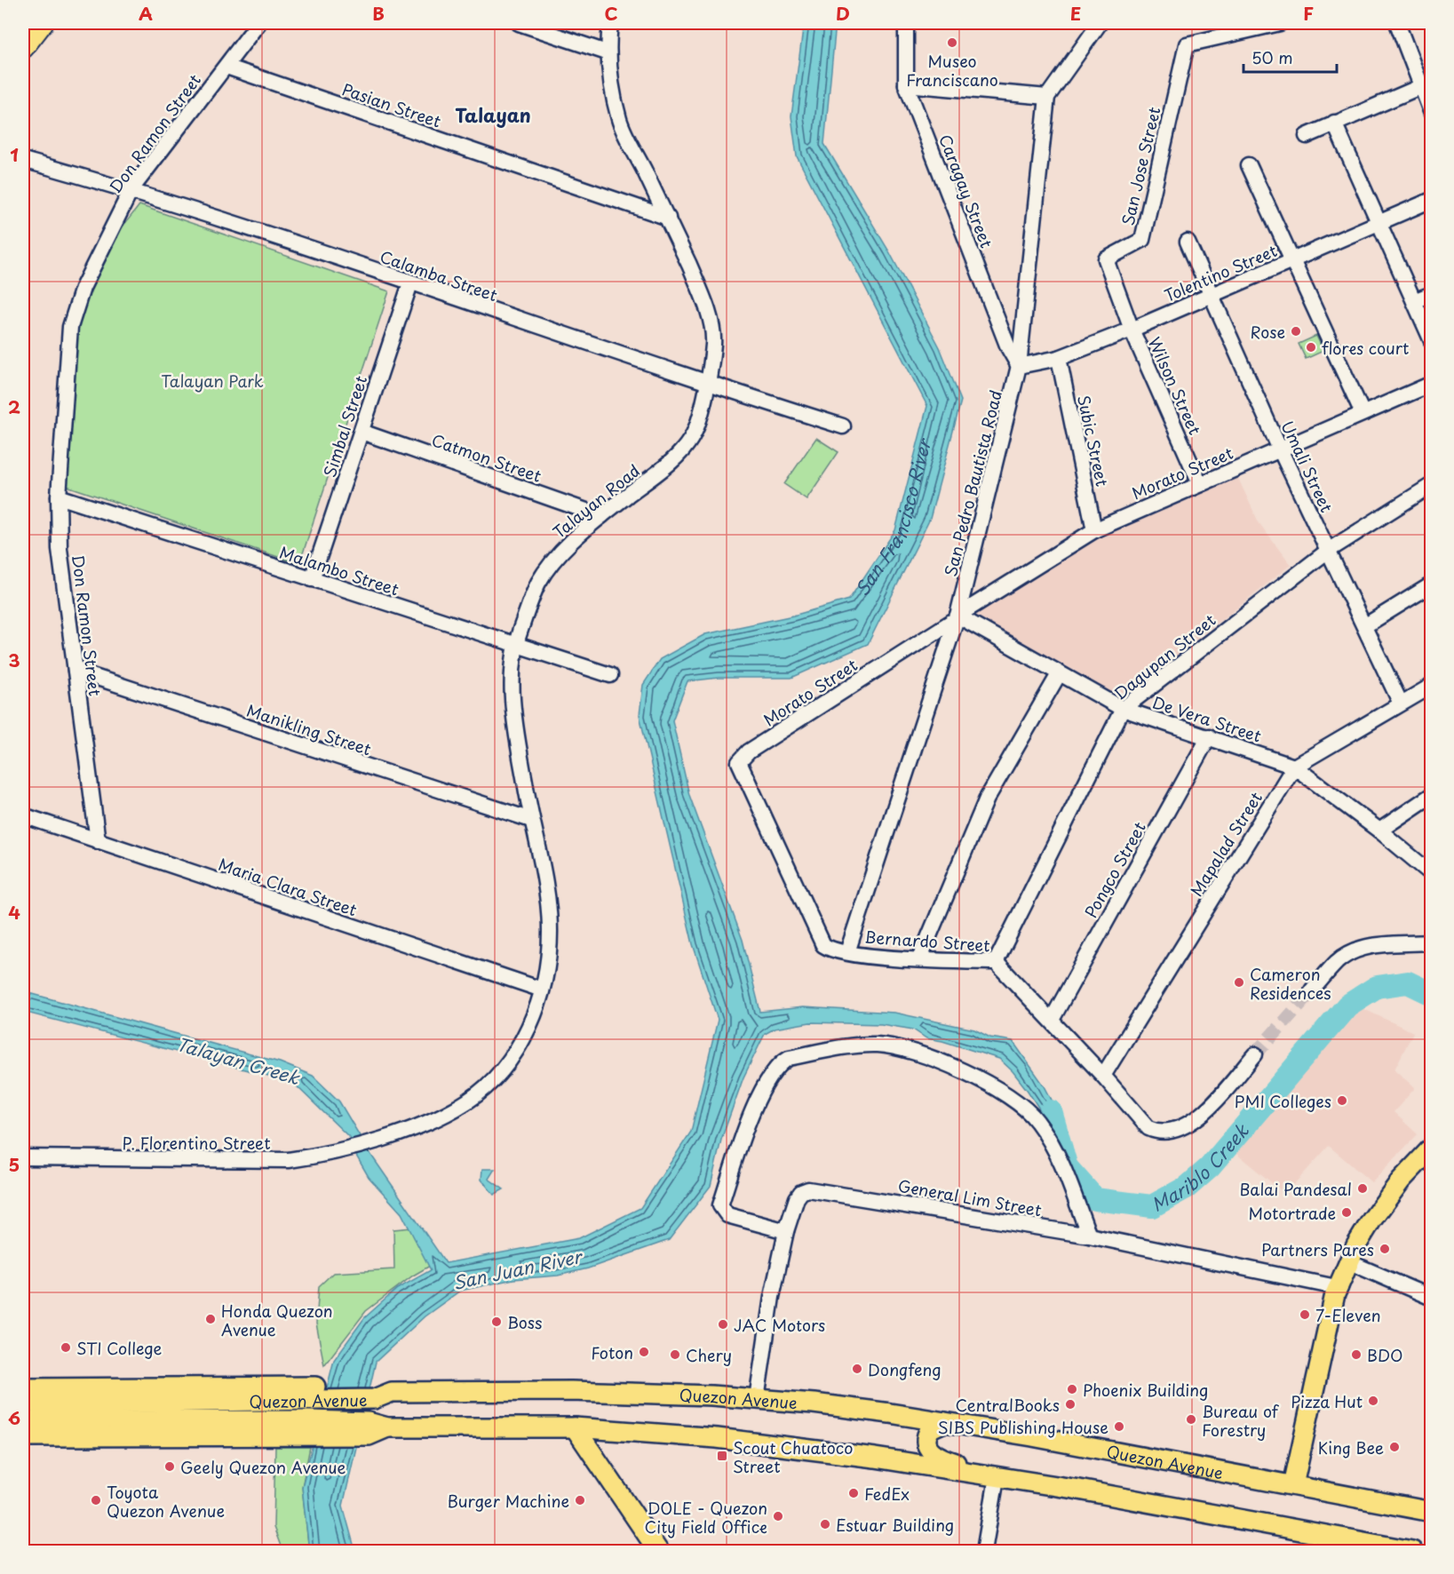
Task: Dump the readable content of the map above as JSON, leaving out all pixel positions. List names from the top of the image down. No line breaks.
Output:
{"streets":{"main road":["Quezon Avenue"],"street":["Pasian Street","Don Ramon Street","San Jose Street","Caragay Street","Tolentino Street","Calamba Street","Wilson Street","Simbal Street","Subic Street","Catmon Street","Umali Street","Morato Street","San Pedro Bautista Road","Talayan Road","Malambo Street","Dagupan Street","De Vera Street","Manikling Street","Mapalad Street","Pongco Street","Maria Clara Street","Bernardo Street","P. Florentino Street","General Lim Street"]},"crossings":[["Pasian Street","Don Ramon Street"],["Pasian Street","Talayan Road"],["Don Ramon Street","Calamba Street"],["Don Ramon Street","Malambo Street"],["Don Ramon Street","Manikling Street"],["Don Ramon Street","Maria Clara Street"],["San Jose Street","Tolentino Street"],["San Jose Street","Wilson Street"],["Caragay Street","Tolentino Street"],["Caragay Street","San Pedro Bautista Road"],["Tolentino Street","Wilson Street"],["Tolentino Street","Subic Street"],["Tolentino Street","Umali Street"],["Tolentino Street","San Pedro Bautista Road"],["Calamba Street","Simbal Street"],["Calamba Street","Talayan Road"],["Wilson Street","Morato Street"],["Simbal Street","Catmon Street"],["Simbal Street","Malambo Street"],["Subic Street","Morato Street"],["Catmon Street","Talayan Road"],["Umali Street","Morato Street"],["Umali Street","Dagupan Street"],["Umali Street","Mapalad Street"],["Morato Street","San Pedro Bautista Road"],["Morato Street","De Vera Street"],["Morato Street","Bernardo Street"],["San Pedro Bautista Road","De Vera Street"],["San Pedro Bautista Road","Bernardo Street"],["Talayan Road","Malambo Street"],["Talayan Road","Manikling Street"],["Talayan Road","Maria Clara Street"],["Talayan Road","P. Florentino Street"],["Dagupan Street","De Vera Street"],["Dagupan Street","Bernardo Street"],["De Vera Street","Mapalad Street"],["De Vera Street","Pongco Street"],["Mapalad Street","Bernardo Street"],["Pongco Street","Bernardo Street"],["General Lim Street","Quezon Avenue"]],"districts":["Talayan"],"water":["San Francisco River","Talayan Creek","Mariblo Creek","San Juan River"],"parks":["Talayan Park"],"places":{"other":["Museo Franciscano","Rose","flores court","Cameron Residences","PMI Colleges","Balai Pandesal","Motortrade","Partners Pares","7-Eleven","Honda Quezon Avenue","Boss","JAC Motors","STI College","Foton","Chery","BDO","Dongfeng","Phoenix Building","Pizza Hut","CentralBooks","Bureau of Forestry","SIBS Publishing House","King Bee","Geely Quezon Avenue","FedEx","Toyota Quezon Avenue","Burger Machine","DOLE - Quezon City Field Office","Estuar Building"],"transit":["Scout Chuatoco Street"]},"scale_bar":"50 m","grid":{"columns":["A","B","C","D","E","F"],"rows":["1","2","3","4","5","6"]}}
